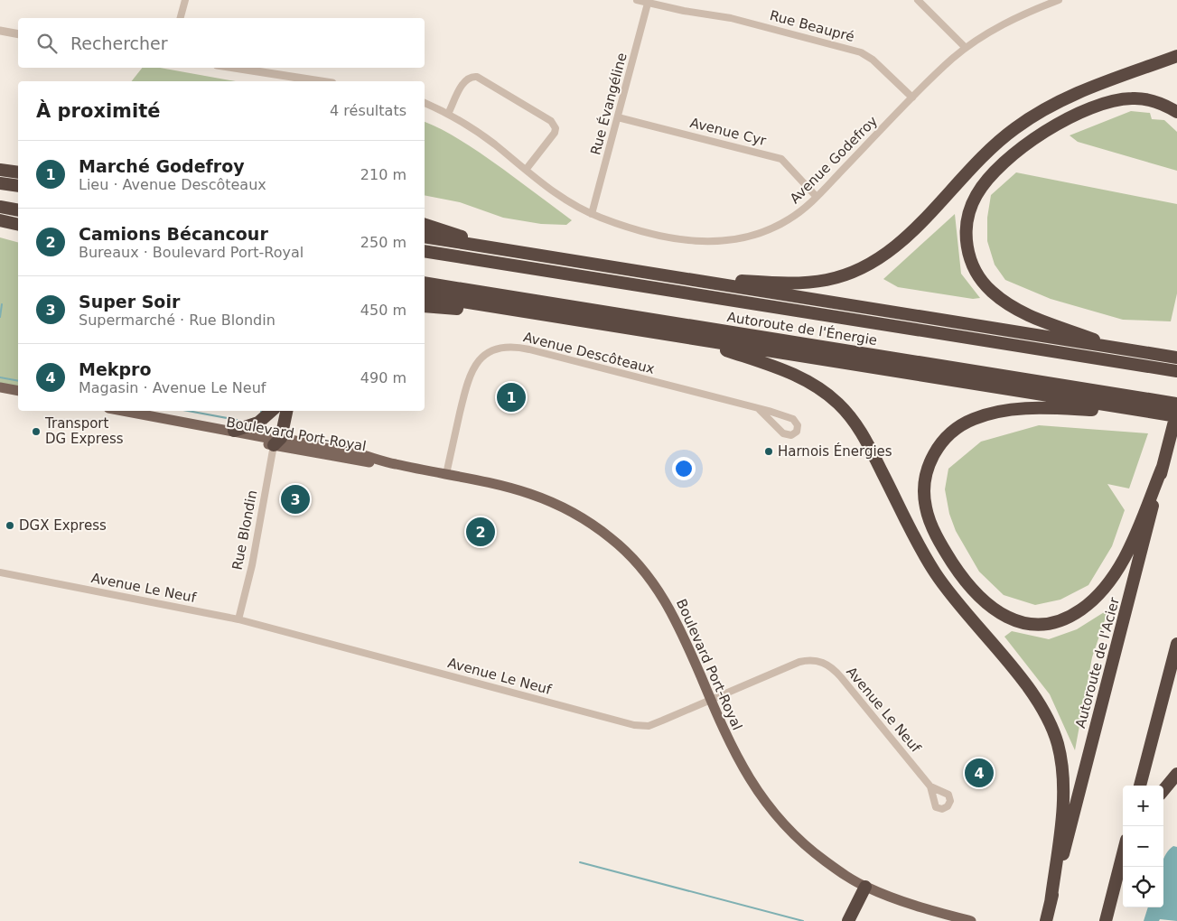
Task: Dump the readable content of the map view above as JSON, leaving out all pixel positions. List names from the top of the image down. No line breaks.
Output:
{"streets":{"highway":["Autoroute de l'Énergie","Autoroute de l'Acier"],"main road":["Boulevard Port-Royal"],"street":["Rue Beaupré","Rue Évangéline","Avenue Cyr","Avenue Godefroy","Avenue Descôteaux","Rue Blondin","Avenue Le Neuf"]},"crossings":[["Rue Beaupré","Rue Évangéline"],["Rue Beaupré","Avenue Godefroy"],["Rue Évangéline","Avenue Cyr"],["Rue Évangéline","Avenue Godefroy"],["Avenue Cyr","Avenue Godefroy"],["Avenue Descôteaux","Boulevard Port-Royal"],["Boulevard Port-Royal","Rue Blondin"],["Boulevard Port-Royal","Avenue Le Neuf"],["Rue Blondin","Avenue Le Neuf"]],"places":["Transport DG Express","Harnois Énergies","DGX Express"],"page":{"search":"Rechercher","heading":["À proximité","4 résultats"],"list":[{"mark":"1","name":"Marché Godefroy","note":"Lieu · Avenue Descôteaux","value":"210 m"},{"mark":"2","name":"Camions Bécancour","note":"Bureaux · Boulevard Port-Royal","value":"250 m"},{"mark":"3","name":"Super Soir","note":"Supermarché · Rue Blondin","value":"450 m"},{"mark":"4","name":"Mekpro","note":"Magasin · Avenue Le Neuf","value":"490 m"}],"pins":["1","3","2","4"],"map_buttons":["+","−"]}}
